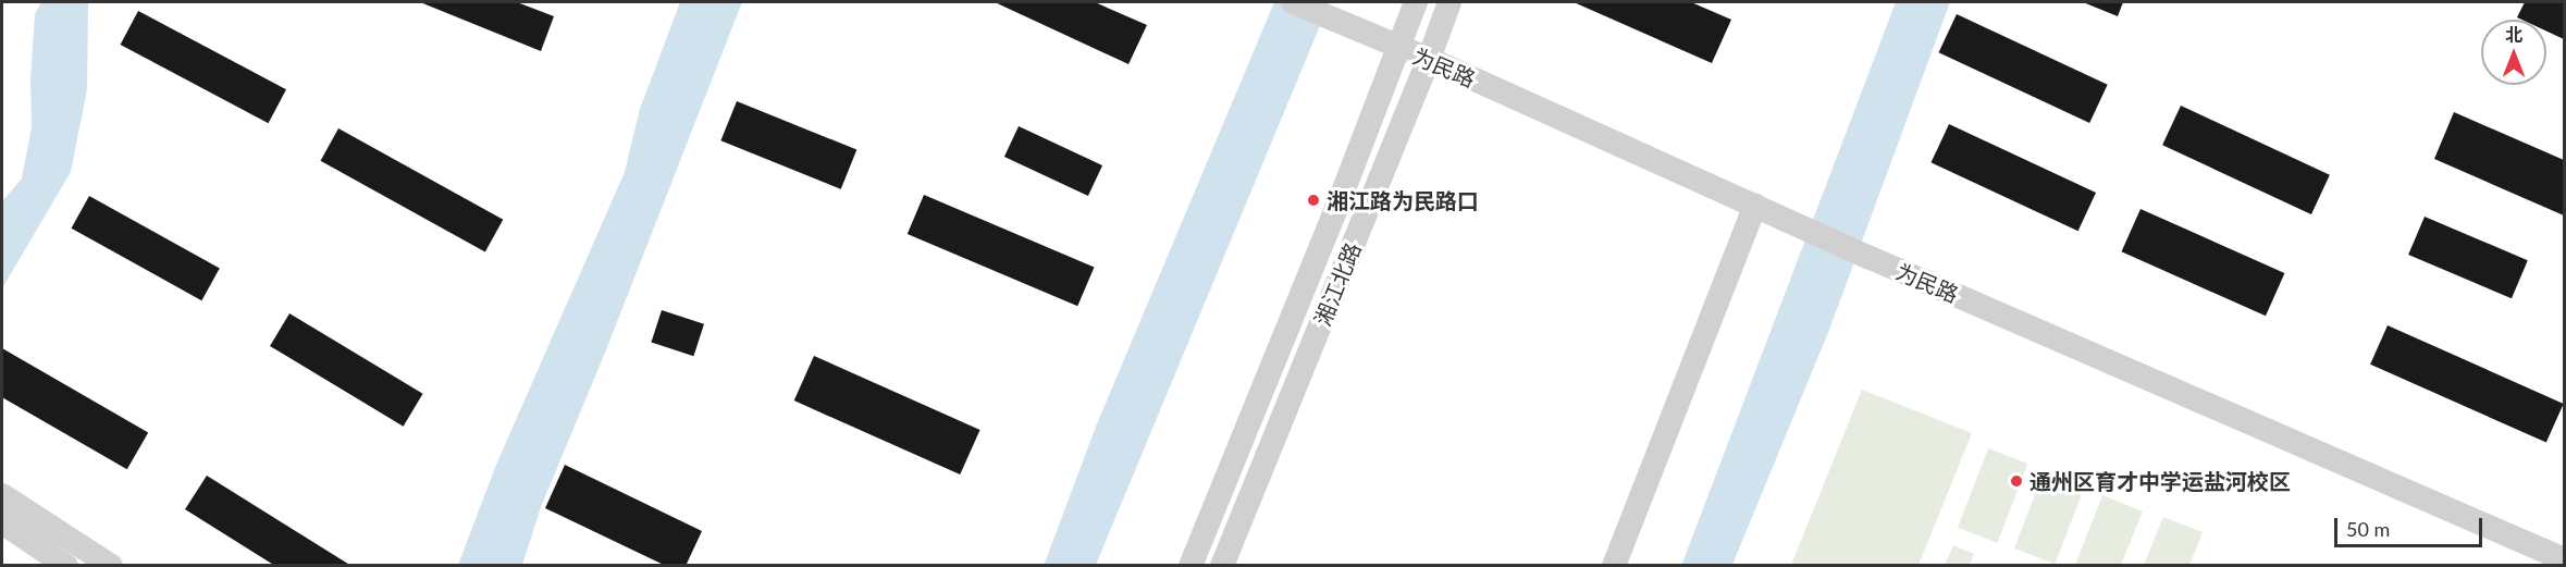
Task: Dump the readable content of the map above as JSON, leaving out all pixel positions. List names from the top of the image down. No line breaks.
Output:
{"streets":{"street":["为民路","湘江北路"]},"crossings":[["为民路","湘江北路"]],"places":["湘江路为民路口","通州区育才中学运盐河校区"],"scale_bar":"50 m","north":"top"}
